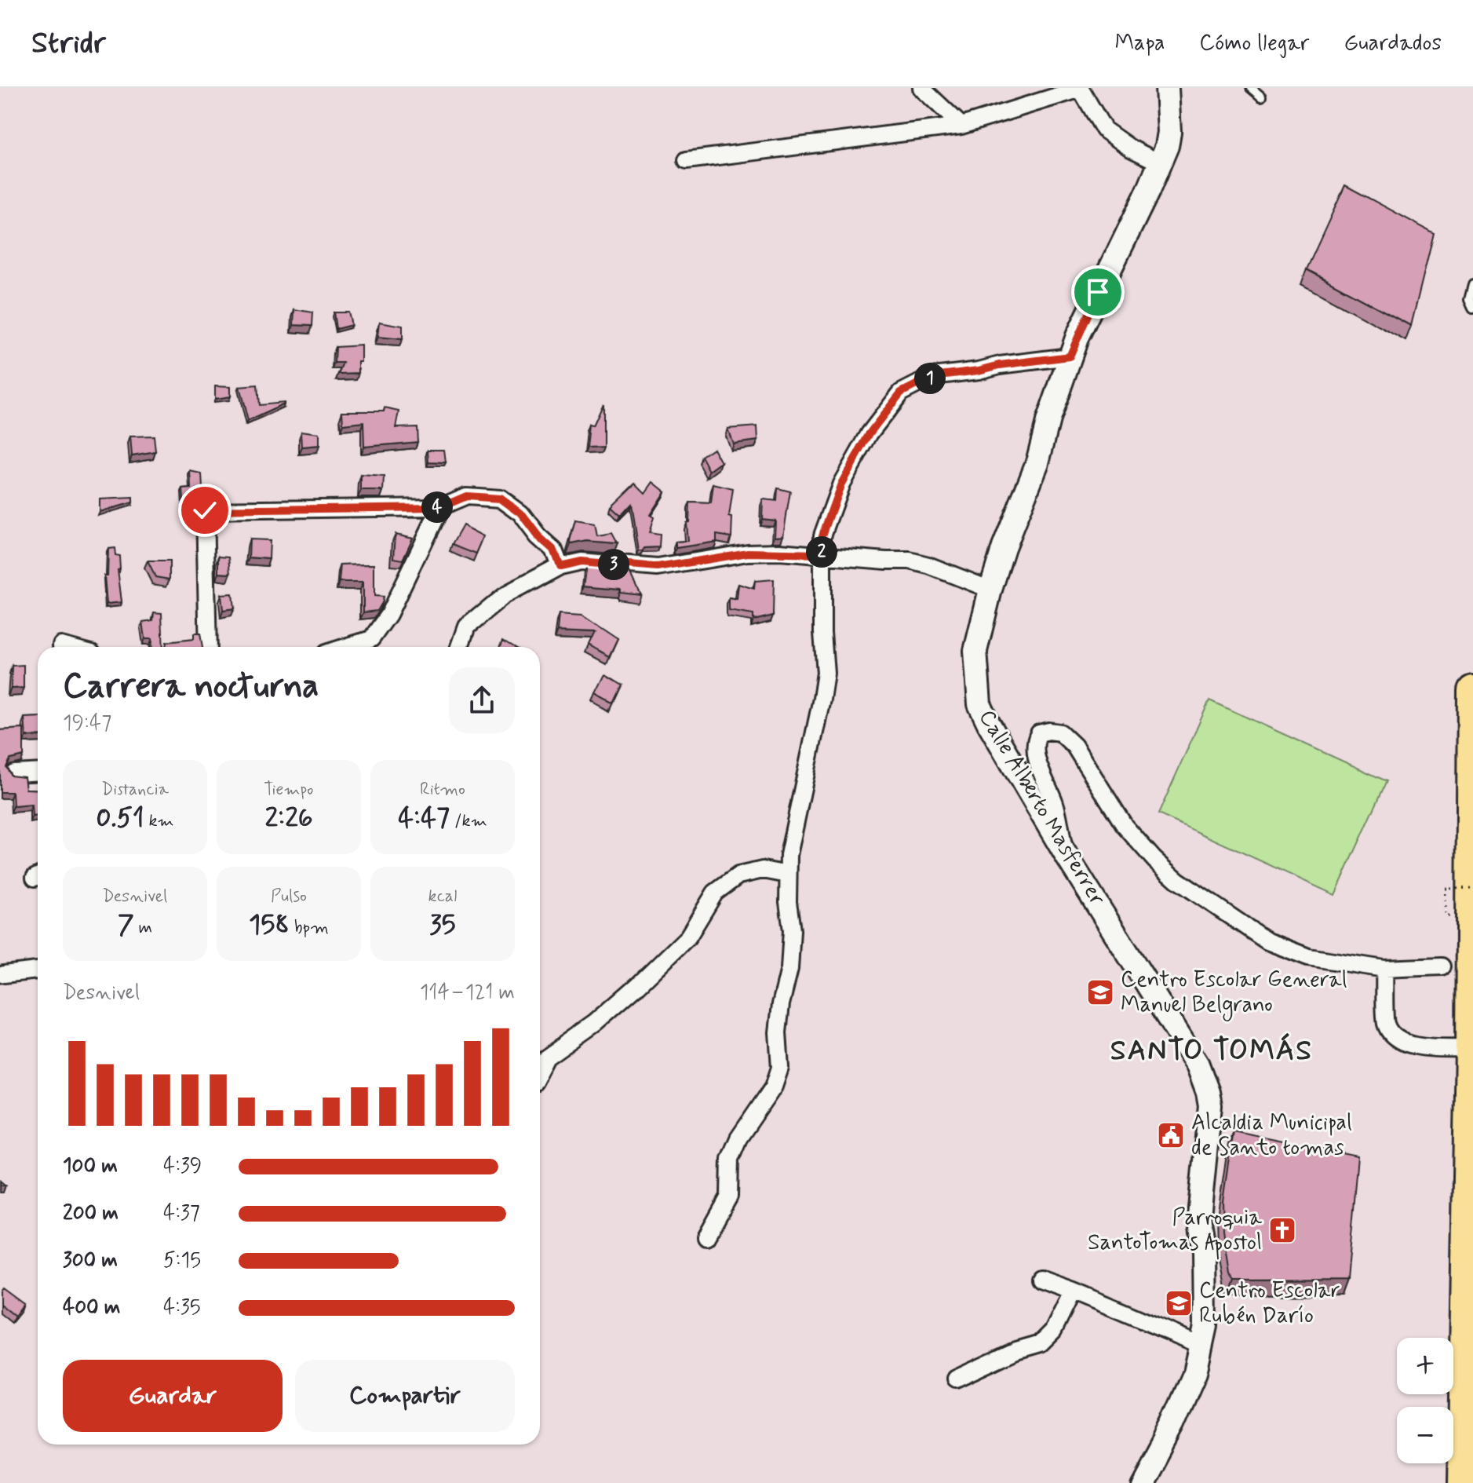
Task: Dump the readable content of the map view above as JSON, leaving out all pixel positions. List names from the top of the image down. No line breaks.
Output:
{"streets":{"main road":["Calle Alberto Masferrer"]},"districts":["SANTO TOMÁS"],"places":{"school or university":["Centro Escolar General Manuel Belgrano","Centro Escolar Rubén Darío"],"public building":["Alcaldia Municipal de Santo tomas"],"church":["Parroquia SantoTomas Apostol"]},"page":{"header":"Stridr","nav":["Mapa","Cómo llegar","Guardados"],"pins":["1","4","2","3"],"heading":["Carrera nocturna","19:47"],"stats":[["Distancia","0.51 km"],["Tiempo","2:26"],["Ritmo","4:47 /km"],["Desnivel","7 m"],["Pulso","158 bpm"],["kcal","35"]],"chart":["Desnivel","114–121 m"],"list":[{"name":"100 m","note":"4:39"},{"name":"200 m","note":"4:37"},{"name":"300 m","note":"5:15"},{"name":"400 m","note":"4:35"}],"map_buttons":["+","−"],"buttons":["Guardar","Compartir"]}}
